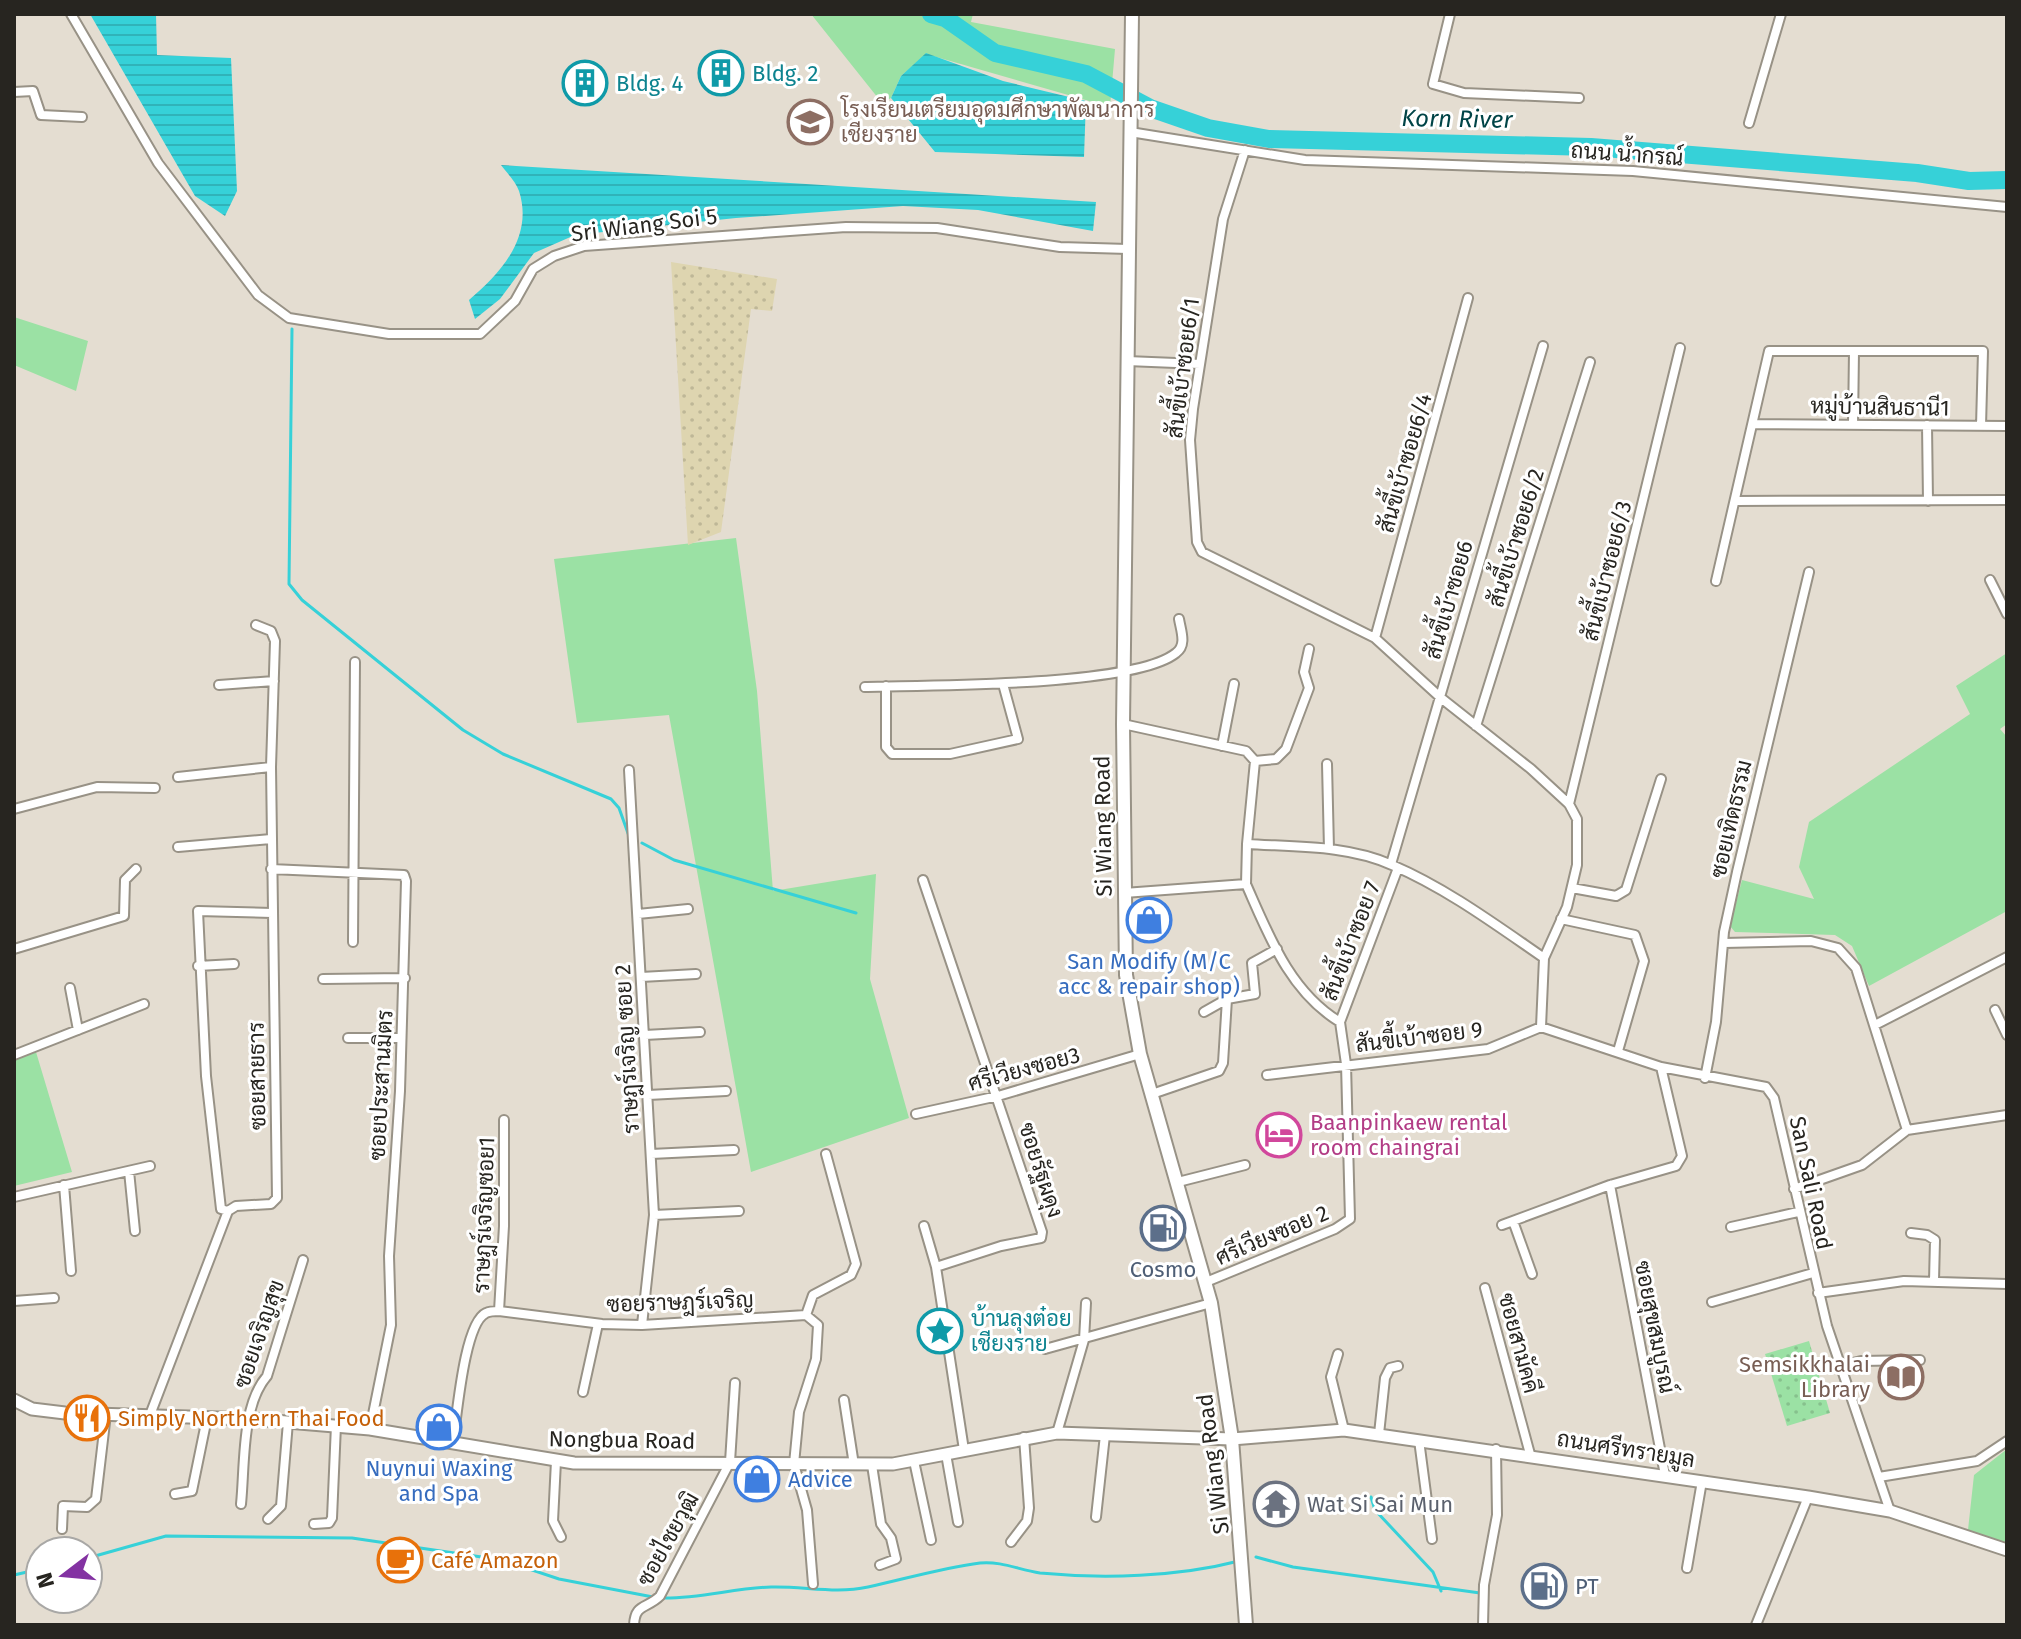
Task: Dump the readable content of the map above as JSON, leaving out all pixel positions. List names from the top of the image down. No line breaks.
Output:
{"streets":{"main road":["Si Wiang Road"],"street":["ถนน น้ำกรณ์","Sri Wiang Soi 5","สันขี้เบ้าซอย6/1","หมู่บ้านสินธานี1","สันขี้เบ้าซอย6/4","สันขี้เบ้าซอย6/2","สันขี้เบ้าซอย6/3","สันขี้เบ้าซอย6","ซอยเทิดธรรม","สันขี้เบ้าซอย 7","สันขี้เบ้าซอย 9","ราษฎร์เจริญ ซอย 2","ศรีเวียงซอย3","ซอยสายธาร","ซอยประสานมิตร","ซอยรัฐผดุง","San Sali Road","ราษฎร์เจริญซอย1","ศรีเวียงซอย 2","ซอยราษฎร์เจริญ","ซอยสุขสมบูรณ์","ซอยเจริญสุข","ซอยสามัคคี","Nongbua Road","ถนนศรีทรายมูล","ซอยไชยวุฒิ"]},"crossings":[["ถนน น้ำกรณ์","สันขี้เบ้าซอย6/1"],["ถนน น้ำกรณ์","Si Wiang Road"],["Sri Wiang Soi 5","Si Wiang Road"],["สันขี้เบ้าซอย6/1","สันขี้เบ้าซอย6/4"],["สันขี้เบ้าซอย6/1","สันขี้เบ้าซอย6/2"],["สันขี้เบ้าซอย6/1","สันขี้เบ้าซอย6/3"],["สันขี้เบ้าซอย6/1","สันขี้เบ้าซอย6"],["สันขี้เบ้าซอย6","สันขี้เบ้าซอย 7"],["ซอยเทิดธรรม","San Sali Road"],["Si Wiang Road","ศรีเวียงซอย3"],["Si Wiang Road","ศรีเวียงซอย 2"],["Si Wiang Road","Nongbua Road"],["Si Wiang Road","ถนนศรีทรายมูล"],["สันขี้เบ้าซอย 7","สันขี้เบ้าซอย 9"],["สันขี้เบ้าซอย 7","ศรีเวียงซอย 2"],["สันขี้เบ้าซอย 9","San Sali Road"],["ราษฎร์เจริญ ซอย 2","ซอยราษฎร์เจริญ"],["ศรีเวียงซอย3","ซอยรัฐผดุง"],["ซอยสายธาร","ซอยประสานมิตร"],["ซอยประสานมิตร","Nongbua Road"],["San Sali Road","ถนนศรีทรายมูล"],["ราษฎร์เจริญซอย1","ซอยราษฎร์เจริญ"],["ซอยสุขสมบูรณ์","ถนนศรีทรายมูล"],["ซอยเจริญสุข","Nongbua Road"],["ซอยสามัคคี","ถนนศรีทรายมูล"],["Nongbua Road","ถนนศรีทรายมูล"],["Nongbua Road","ซอยไชยวุฒิ"]],"water":["Korn River"],"places":{"building":["Bldg. 2","Bldg. 4"],"school or university":["โรงเรียนเตรียมอุดมศึกษาพัฒนาการ เชียงราย"],"shop":["San Modify (M/C acc & repair shop)","Nuynui Waxing and Spa","Advice"],"hotel":["Baanpinkaew rental room chaingrai"],"fuel station":["Cosmo","PT"],"place":["บ้านลุงต๋อย เชียงราย"],"library":["Semsikkhalai Library"],"restaurant":["Simply Northern Thai Food"],"temple":["Wat Si Sai Mun"],"cafe":["Café Amazon"]},"north":"left"}
